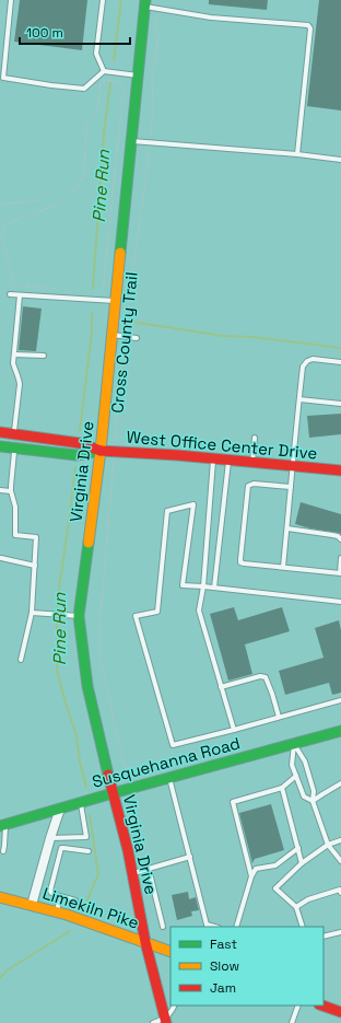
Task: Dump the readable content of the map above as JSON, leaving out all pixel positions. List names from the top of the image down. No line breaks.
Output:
{"streets":{"main road":["West Office Center Drive","Virginia Drive","Susquehanna Road","Limekiln Pike"],"path":["Cross County Trail"]},"crossings":[["Cross County Trail","West Office Center Drive"],["Cross County Trail","Susquehanna Road"],["West Office Center Drive","Virginia Drive"],["Virginia Drive","Susquehanna Road"],["Virginia Drive","Limekiln Pike"]],"water":["Pine Run"],"legend":["Fast","Slow","Jam"],"scale_bar":"100 m"}
